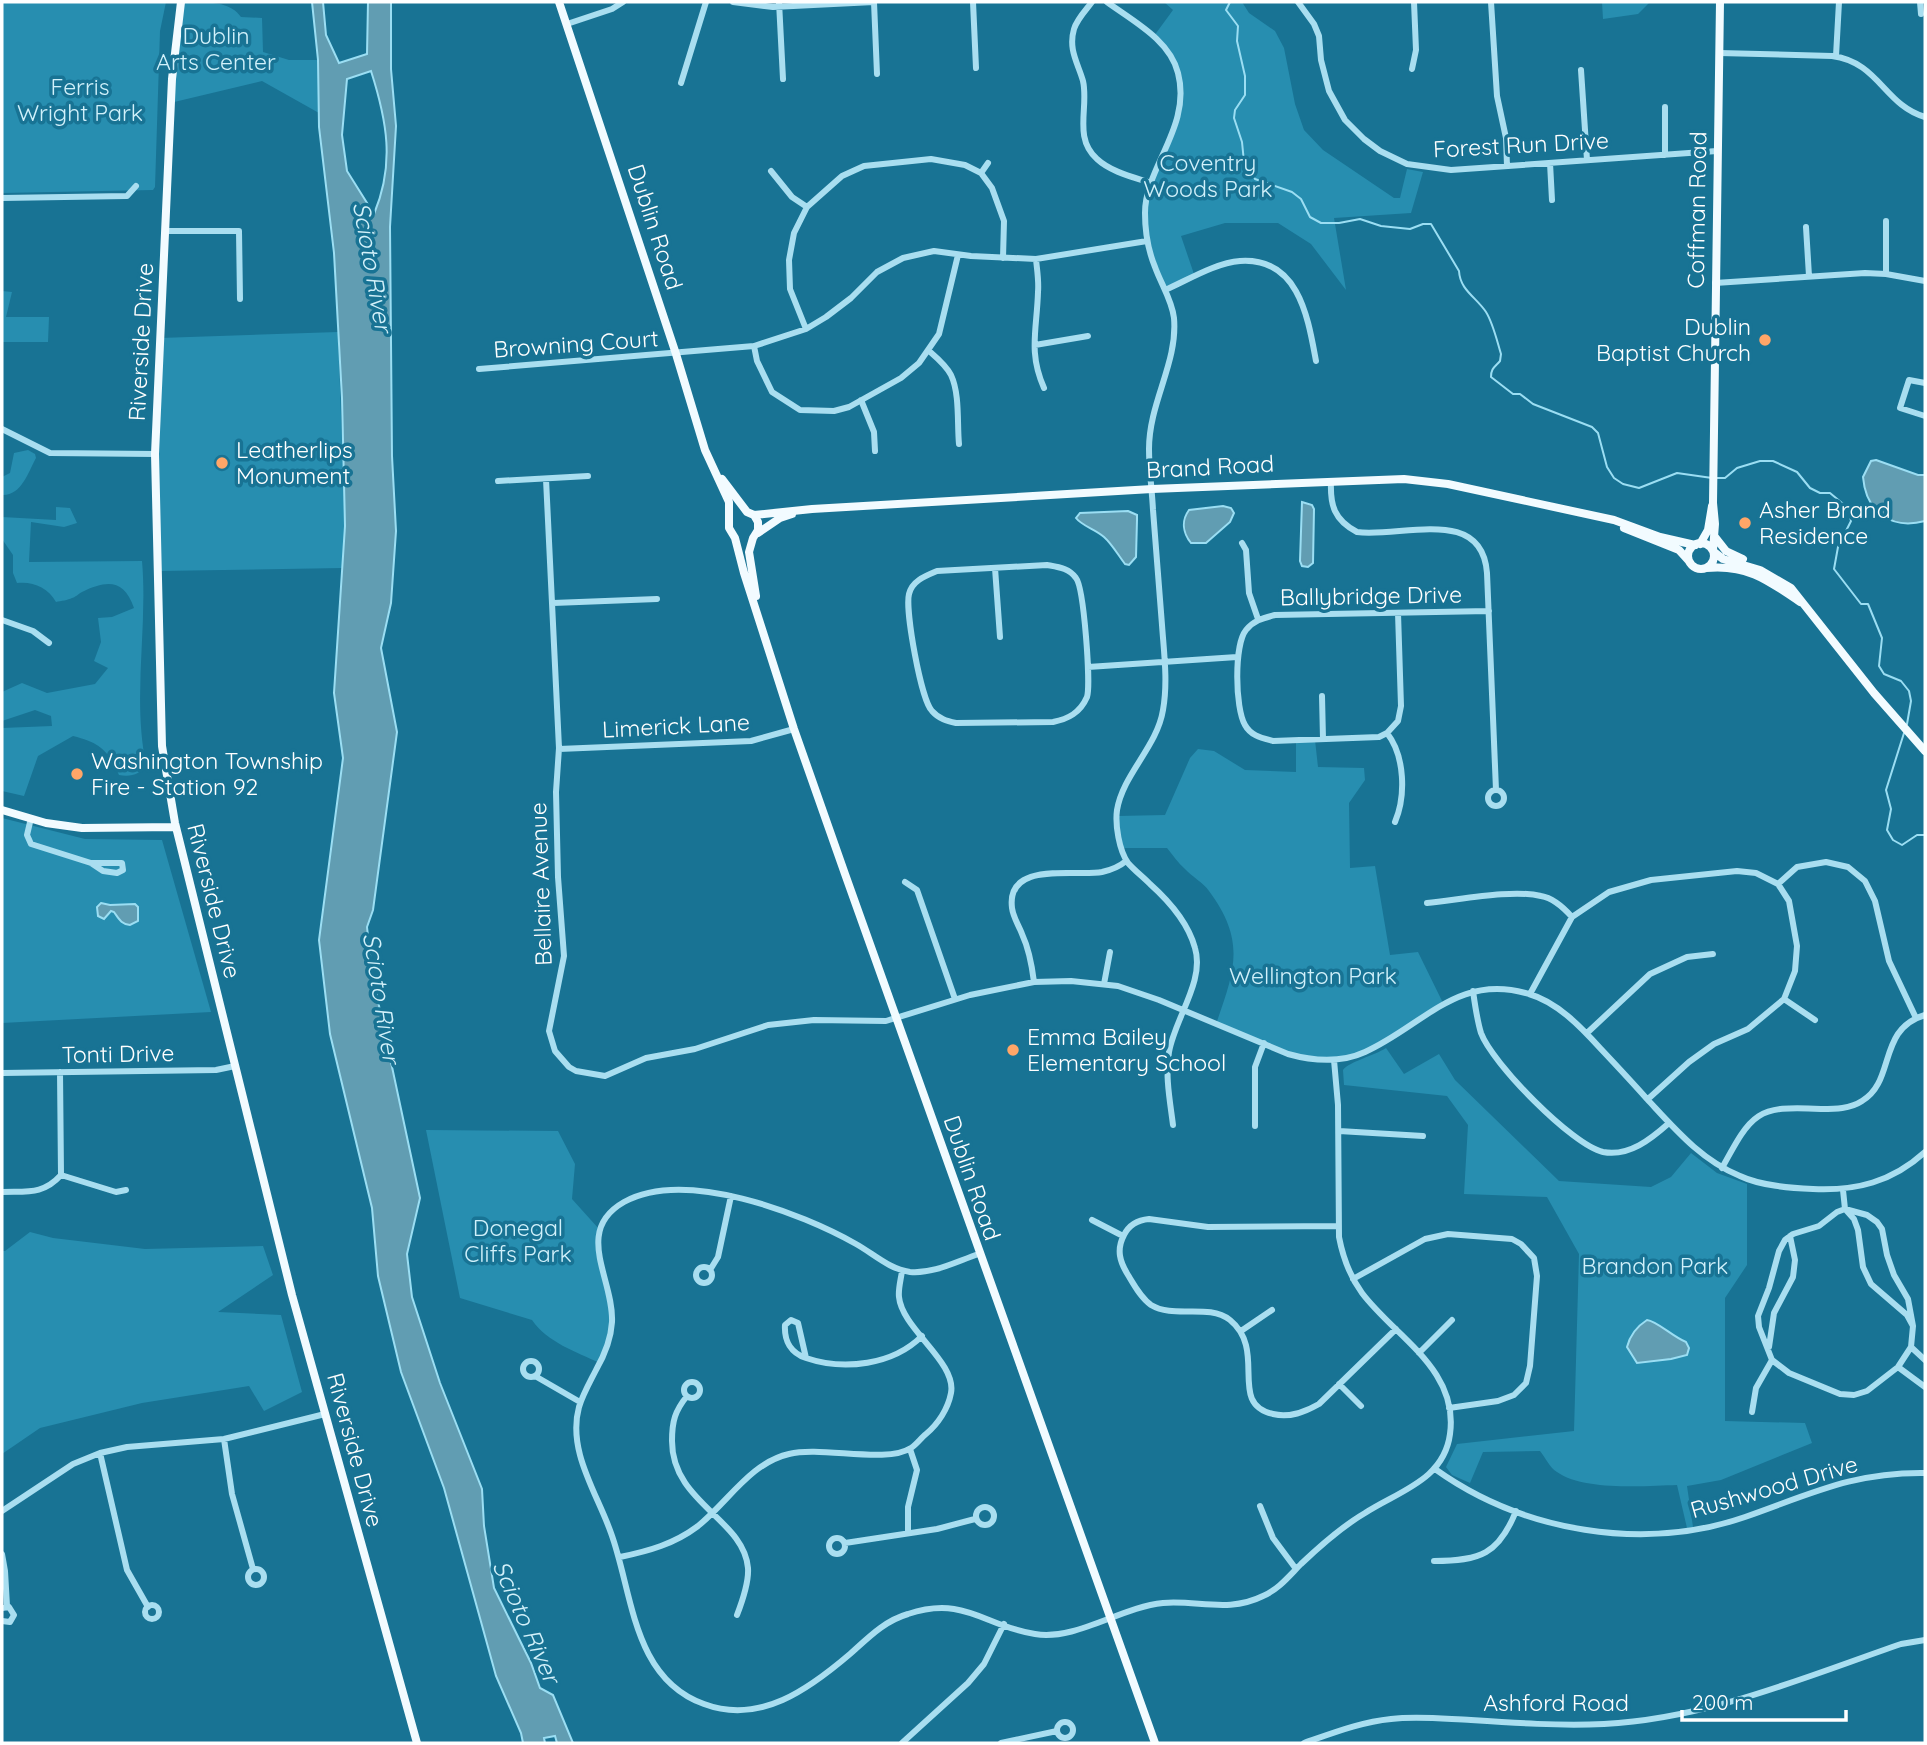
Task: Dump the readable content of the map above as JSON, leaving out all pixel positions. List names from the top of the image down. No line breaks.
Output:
{"streets":{"main road":["Coffman Road","Dublin Road","Riverside Drive","Brand Road"],"street":["Forest Run Drive","Browning Court","Ballybridge Drive","Limerick Lane","Bellaire Avenue","Tonti Drive","Rushwood Drive","Ashford Road"]},"crossings":[["Forest Run Drive","Coffman Road"],["Coffman Road","Brand Road"],["Dublin Road","Browning Court"],["Dublin Road","Brand Road"],["Dublin Road","Limerick Lane"],["Dublin Road","Bellaire Avenue"],["Riverside Drive","Tonti Drive"],["Limerick Lane","Bellaire Avenue"]],"water":["Scioto River"],"parks":["Dublin Arts Center","Ferris Wright Park","Coventry Woods Park","Wellington Park","Donegal Cliffs Park","Brandon Park"],"places":["Dublin Baptist Church","Leatherlips Monument","Asher Brand Residence","Washington Township Fire - Station 92","Emma Bailey Elementary School"],"scale_bar":"200 m"}
